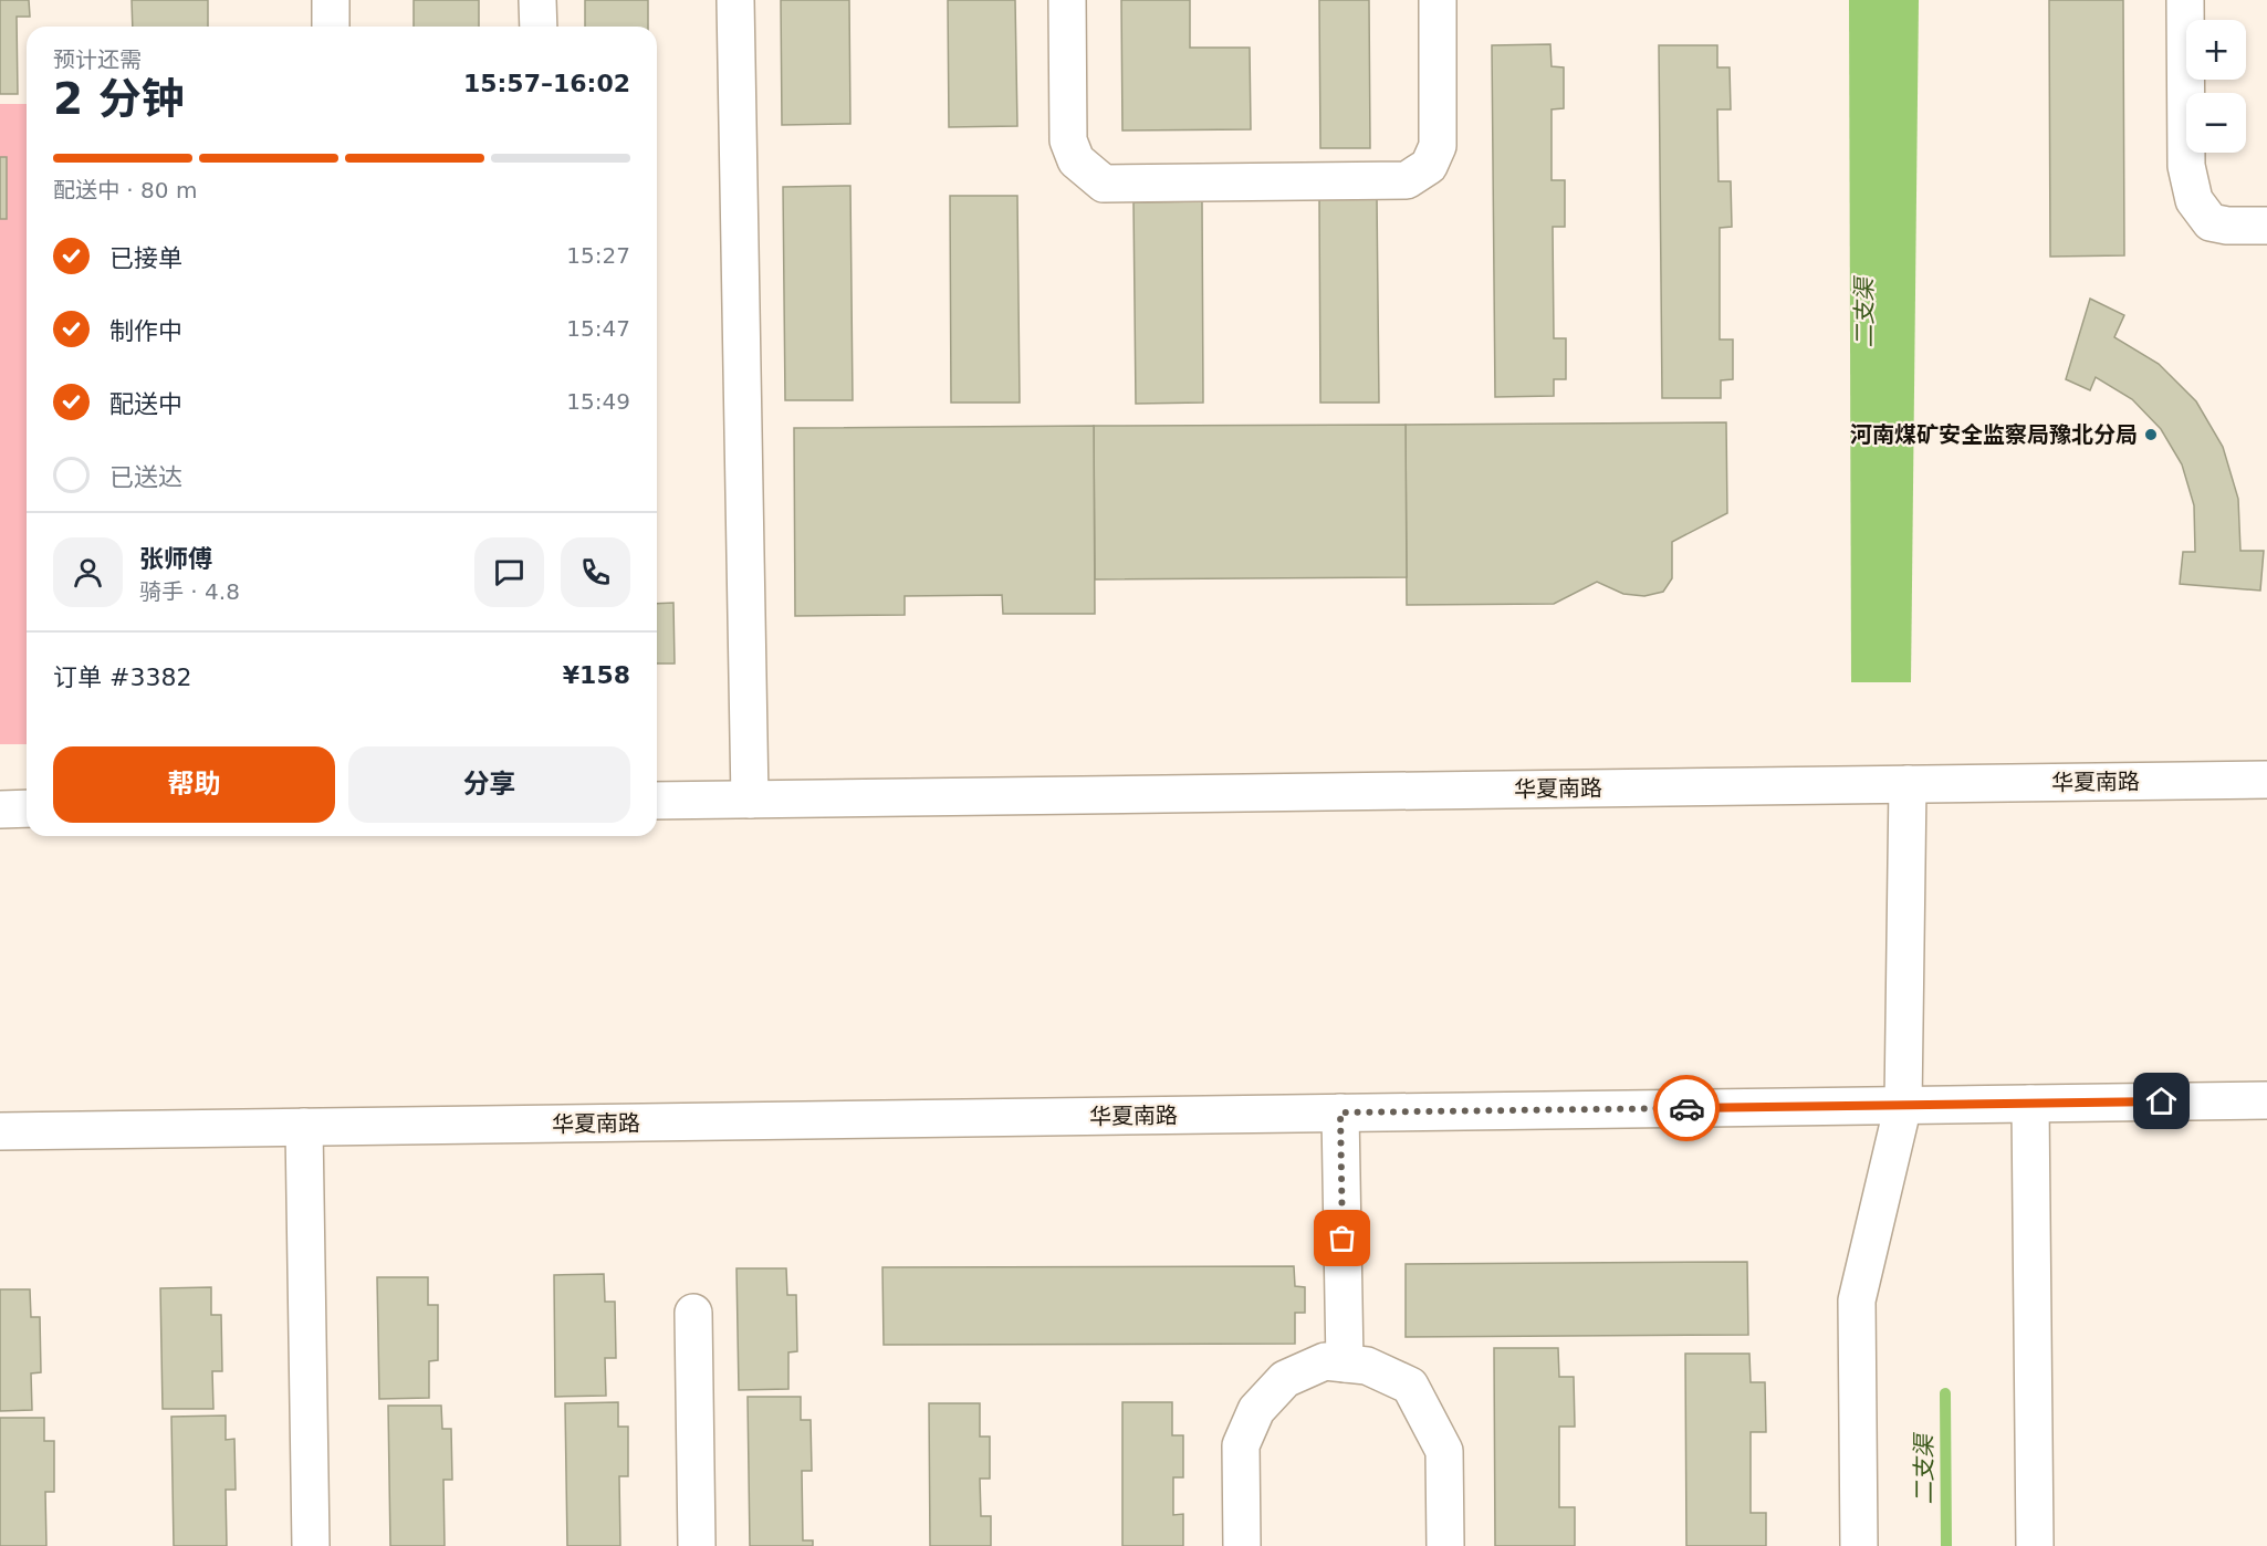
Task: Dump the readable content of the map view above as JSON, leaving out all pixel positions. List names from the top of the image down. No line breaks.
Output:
{"streets":{"street":["华夏南路"]},"water":["二支渠"],"places":["河南煤矿安全监察局豫北分局"],"page":{"map_buttons":["+","−"],"heading":["2 分钟","预计还需","15:57–16:02"],"panel":["张师傅","骑手 · 4.8","订单 #3382","¥158"],"bar":"配送中 · 80 m","list":[["已接单","15:27"],["制作中","15:47"],["配送中","15:49"],"已送达"],"buttons":["帮助","分享"]}}
